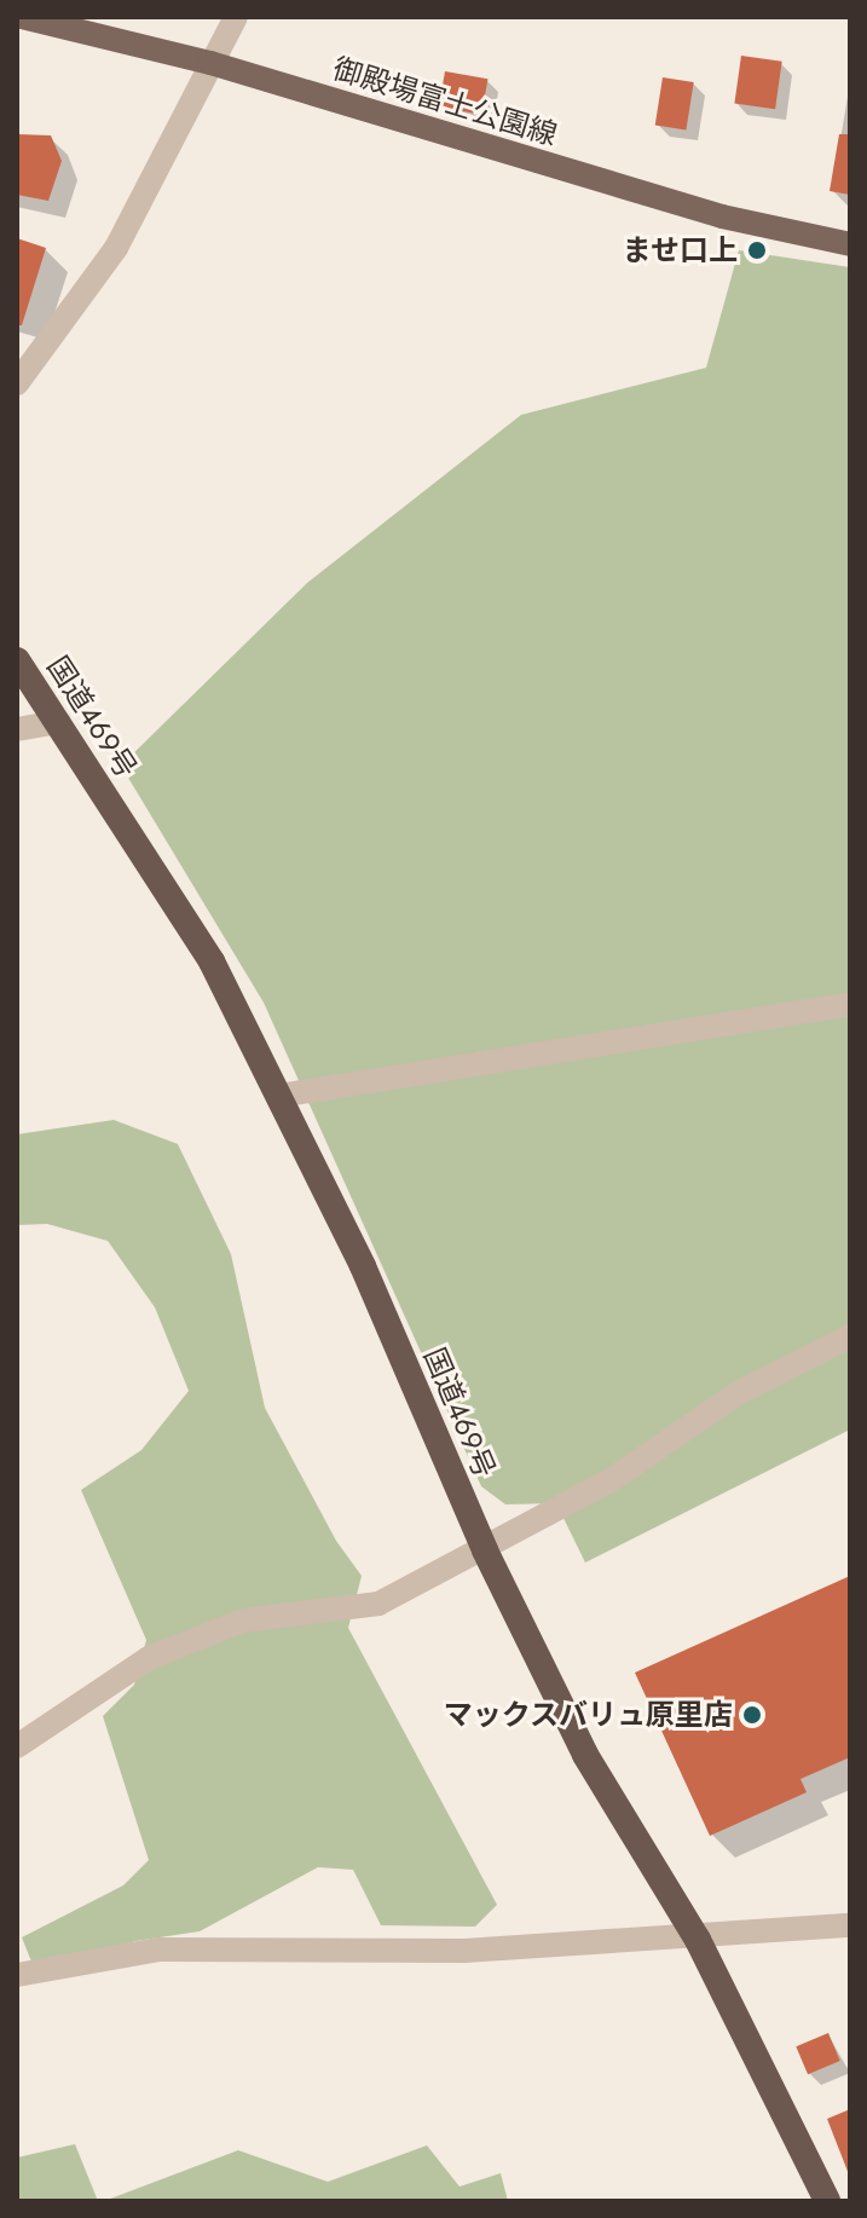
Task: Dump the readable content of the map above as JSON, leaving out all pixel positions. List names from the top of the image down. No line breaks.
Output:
{"streets":{"highway":["国道469号"],"main road":["御殿場富士公園線"]},"places":["ませ口上","マックスバリュ原里店"]}
